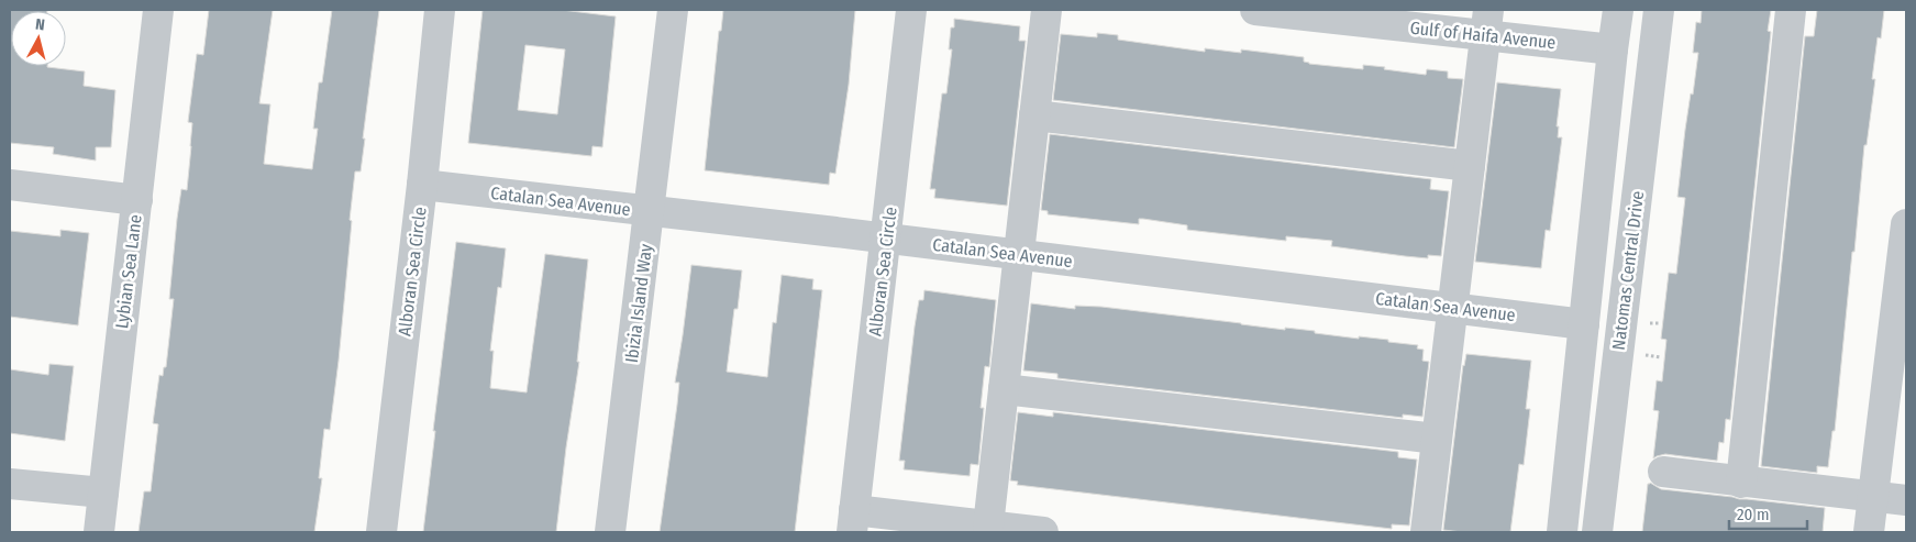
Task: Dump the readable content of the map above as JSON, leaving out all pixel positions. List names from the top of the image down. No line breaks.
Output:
{"streets":{"street":["Gulf of Haifa Avenue","Catalan Sea Avenue","Natomas Central Drive","Lybian Sea Lane","Alboran Sea Circle","Ibizia Island Way"]},"crossings":[["Gulf of Haifa Avenue","Natomas Central Drive"],["Catalan Sea Avenue","Natomas Central Drive"],["Catalan Sea Avenue","Alboran Sea Circle"],["Catalan Sea Avenue","Ibizia Island Way"]],"scale_bar":"20 m","north":"top"}
